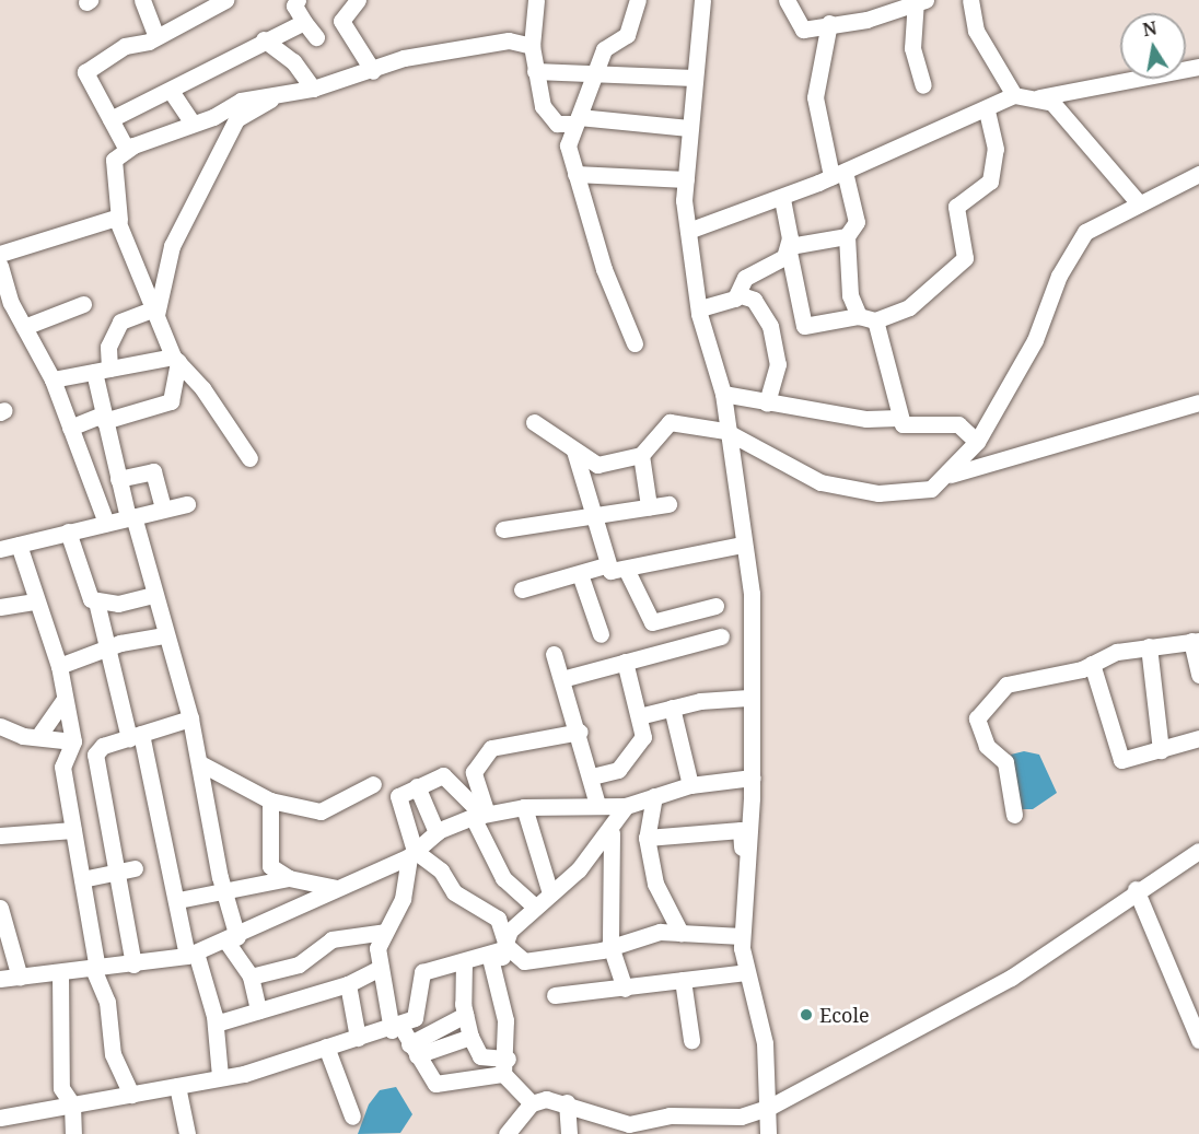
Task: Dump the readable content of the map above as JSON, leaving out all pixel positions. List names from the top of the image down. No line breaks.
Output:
{"places":["Ecole"],"north":"top"}
